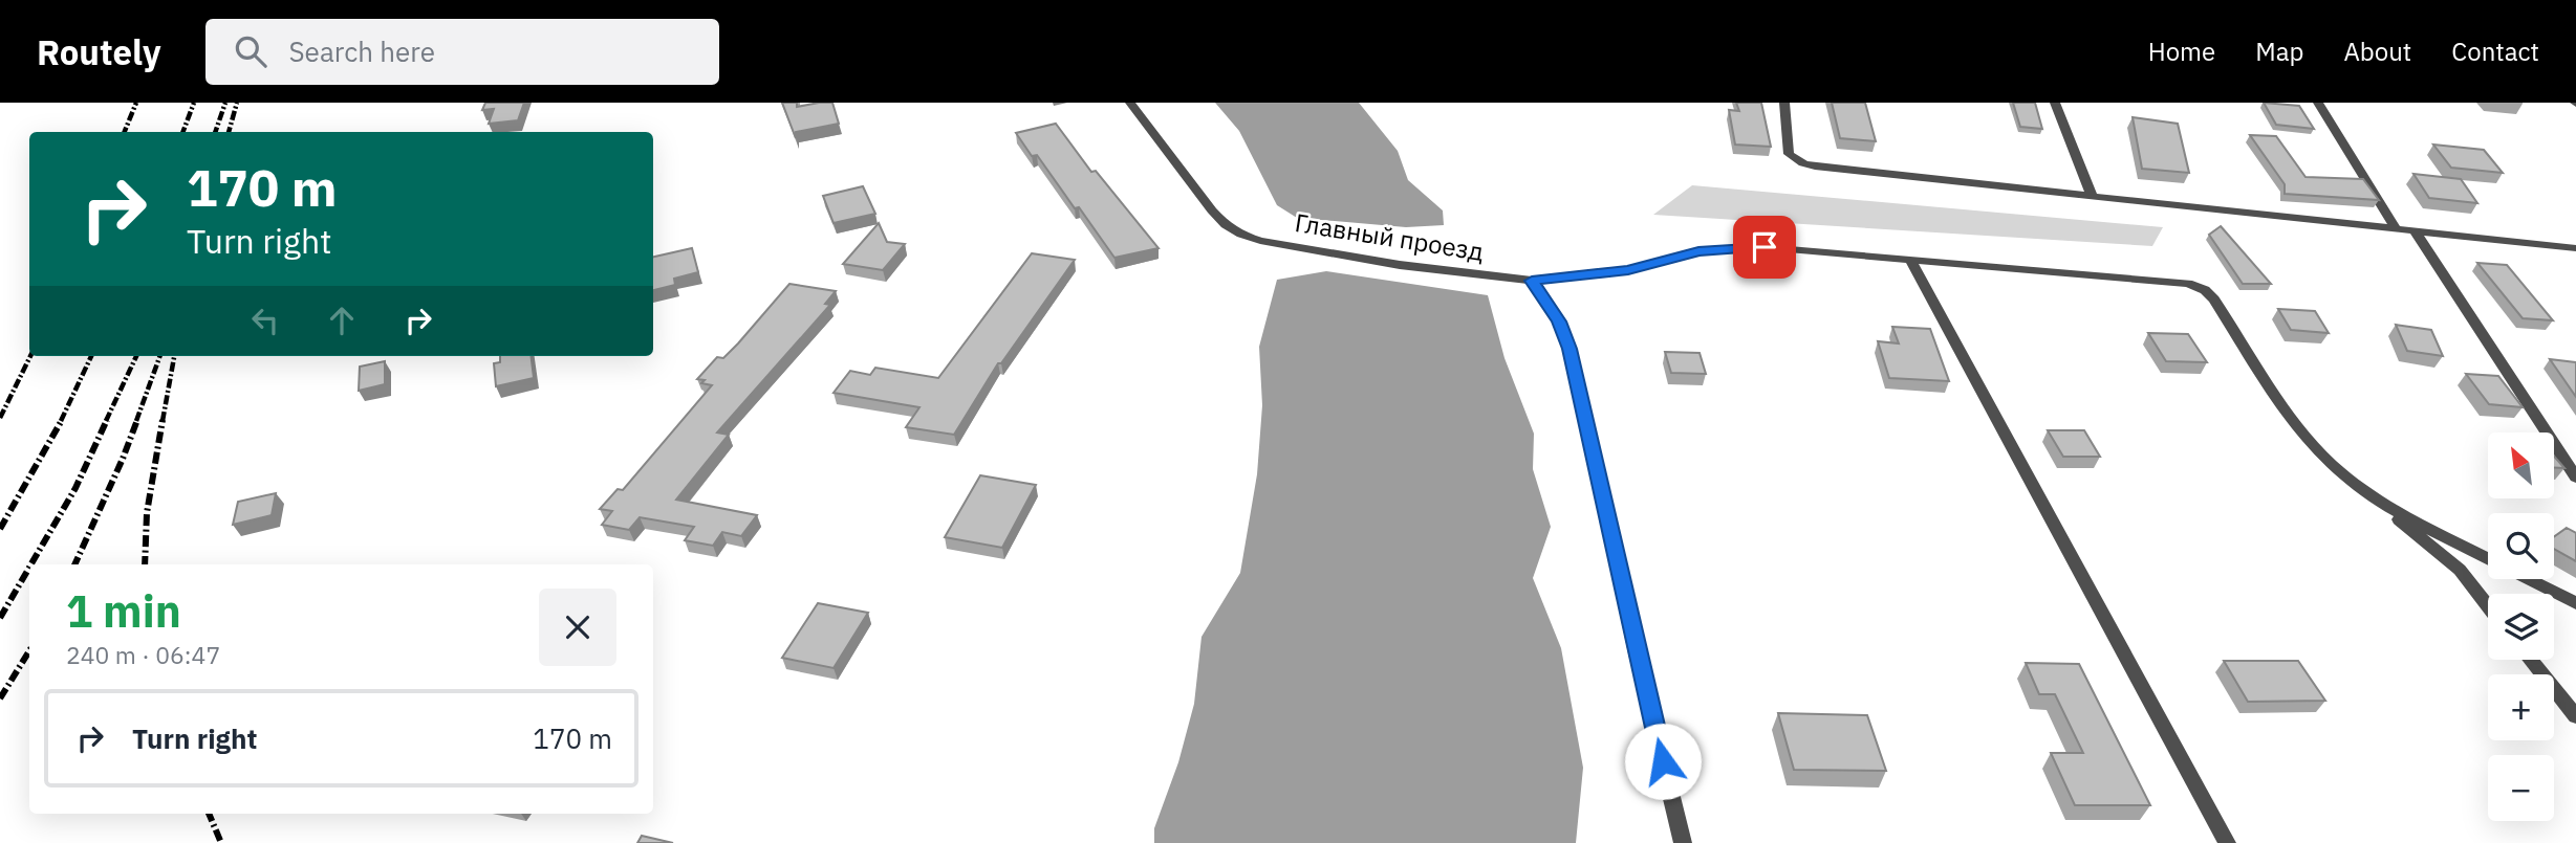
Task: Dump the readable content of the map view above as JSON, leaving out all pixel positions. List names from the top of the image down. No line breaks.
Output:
{"streets":{"street":["Главный проезд"]},"north":"top left","page":{"header":"Routely","search":"Search here","nav":["Home","Map","About","Contact"],"turn":["170 m","Turn right"],"map_buttons":["+","−"],"heading":["1 min","240 m · 06:47"],"list":[{"name":"Turn right","value":"170 m"}]}}
